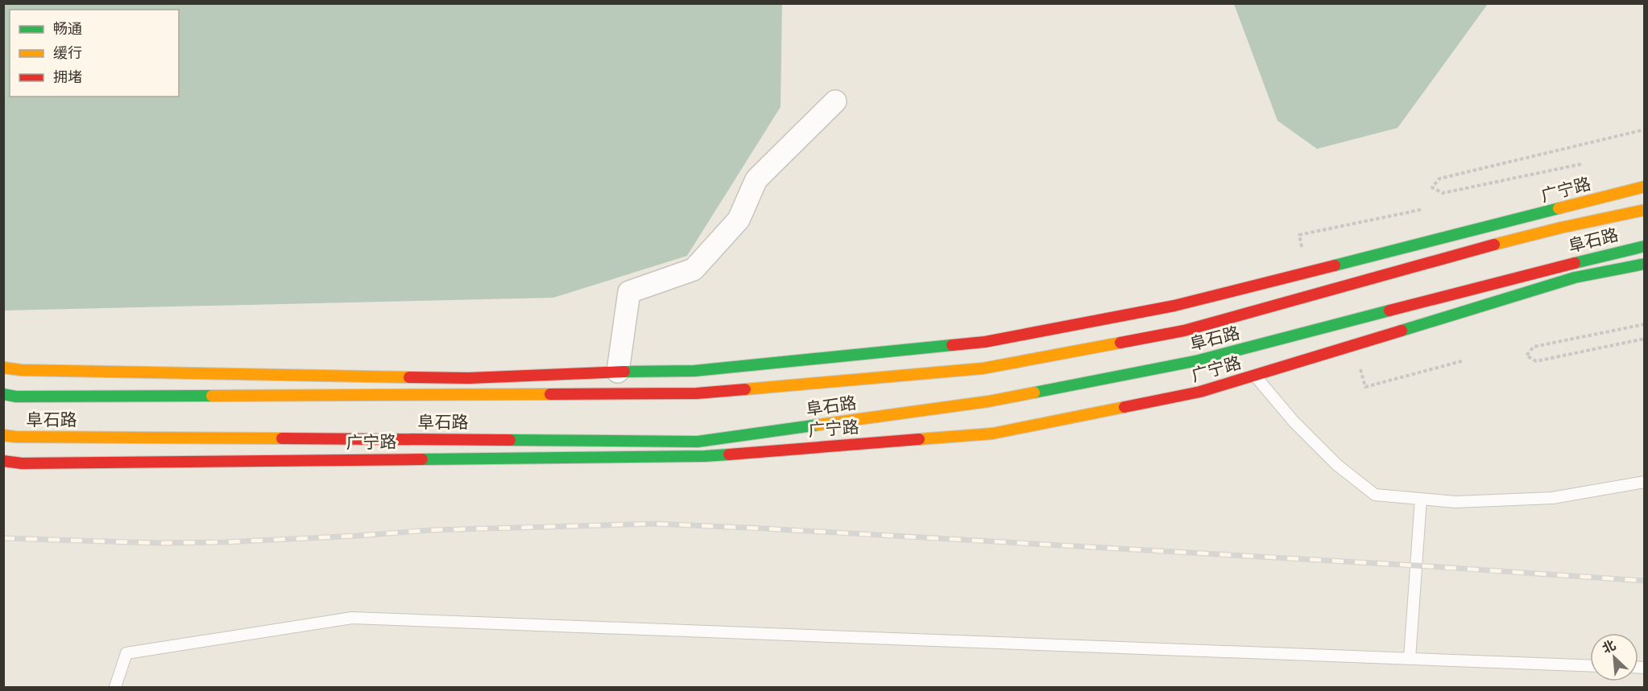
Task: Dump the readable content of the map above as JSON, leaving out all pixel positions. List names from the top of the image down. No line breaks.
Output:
{"streets":{"main road":["广宁路","阜石路"]},"legend":["畅通","缓行","拥堵"],"north":"top left"}
